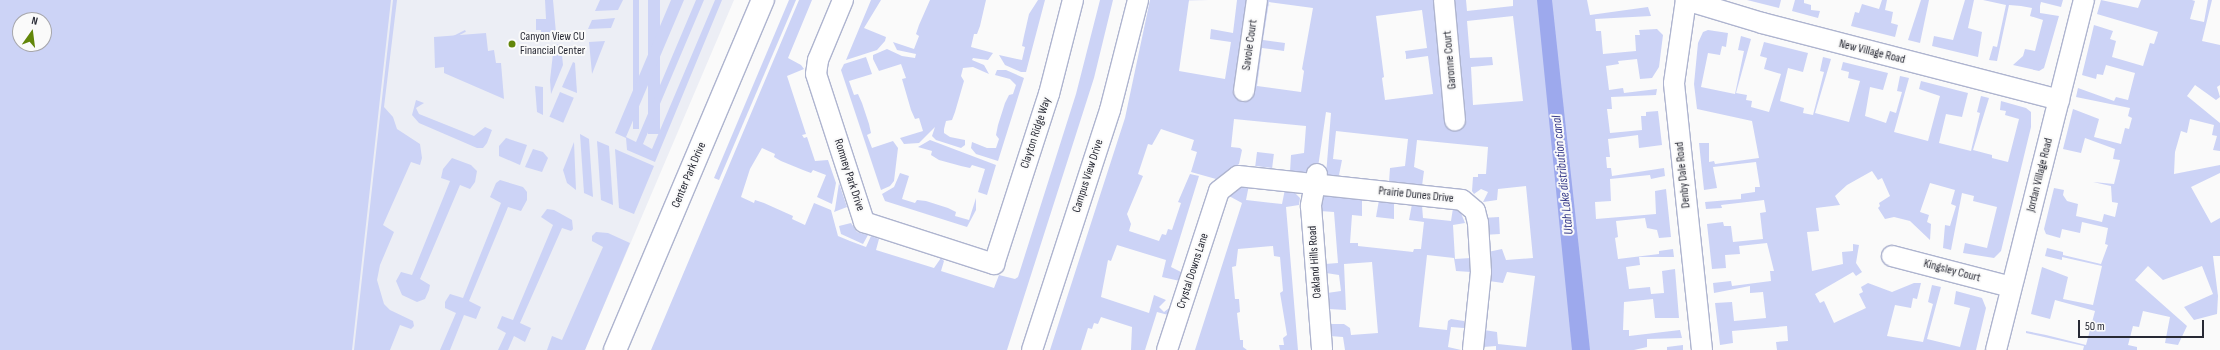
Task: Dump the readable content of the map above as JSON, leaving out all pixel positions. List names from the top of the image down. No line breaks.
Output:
{"streets":{"street":["Savoie Court","New Village Road","Garonne Court","Clayton Ridge Way","Center Park Drive","Romney Park Drive","Denby Dale Road","Jordan Village Road","Campus View Drive","Prairie Dunes Drive","Oakland Hills Road","Crystal Downs Lane","Kingsley Court"]},"crossings":[["New Village Road","Denby Dale Road"],["New Village Road","Jordan Village Road"],["Clayton Ridge Way","Romney Park Drive"],["Jordan Village Road","Kingsley Court"],["Prairie Dunes Drive","Oakland Hills Road"],["Prairie Dunes Drive","Crystal Downs Lane"]],"water":["Utah Lake distribution canal"],"places":["Canyon View CU Financial Center"],"scale_bar":"50 m","north":"top"}
